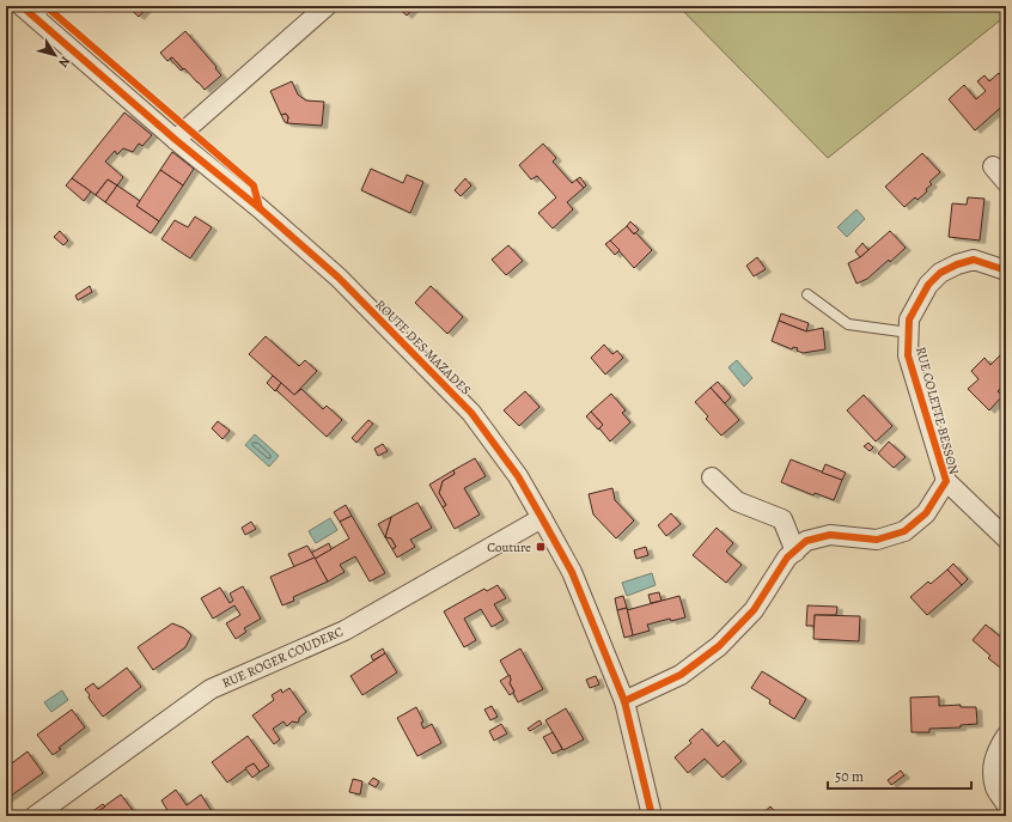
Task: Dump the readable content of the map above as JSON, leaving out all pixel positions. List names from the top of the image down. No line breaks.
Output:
{"streets":{"street":["ROUTE DES MAZADES","RUE COLETTE BESSON","RUE ROGER COUDERC"]},"crossings":[["ROUTE DES MAZADES","RUE COLETTE BESSON"],["ROUTE DES MAZADES","RUE ROGER COUDERC"]],"places":{"transit":["Couture"]},"scale_bar":"50 m","north":"bottom right"}
